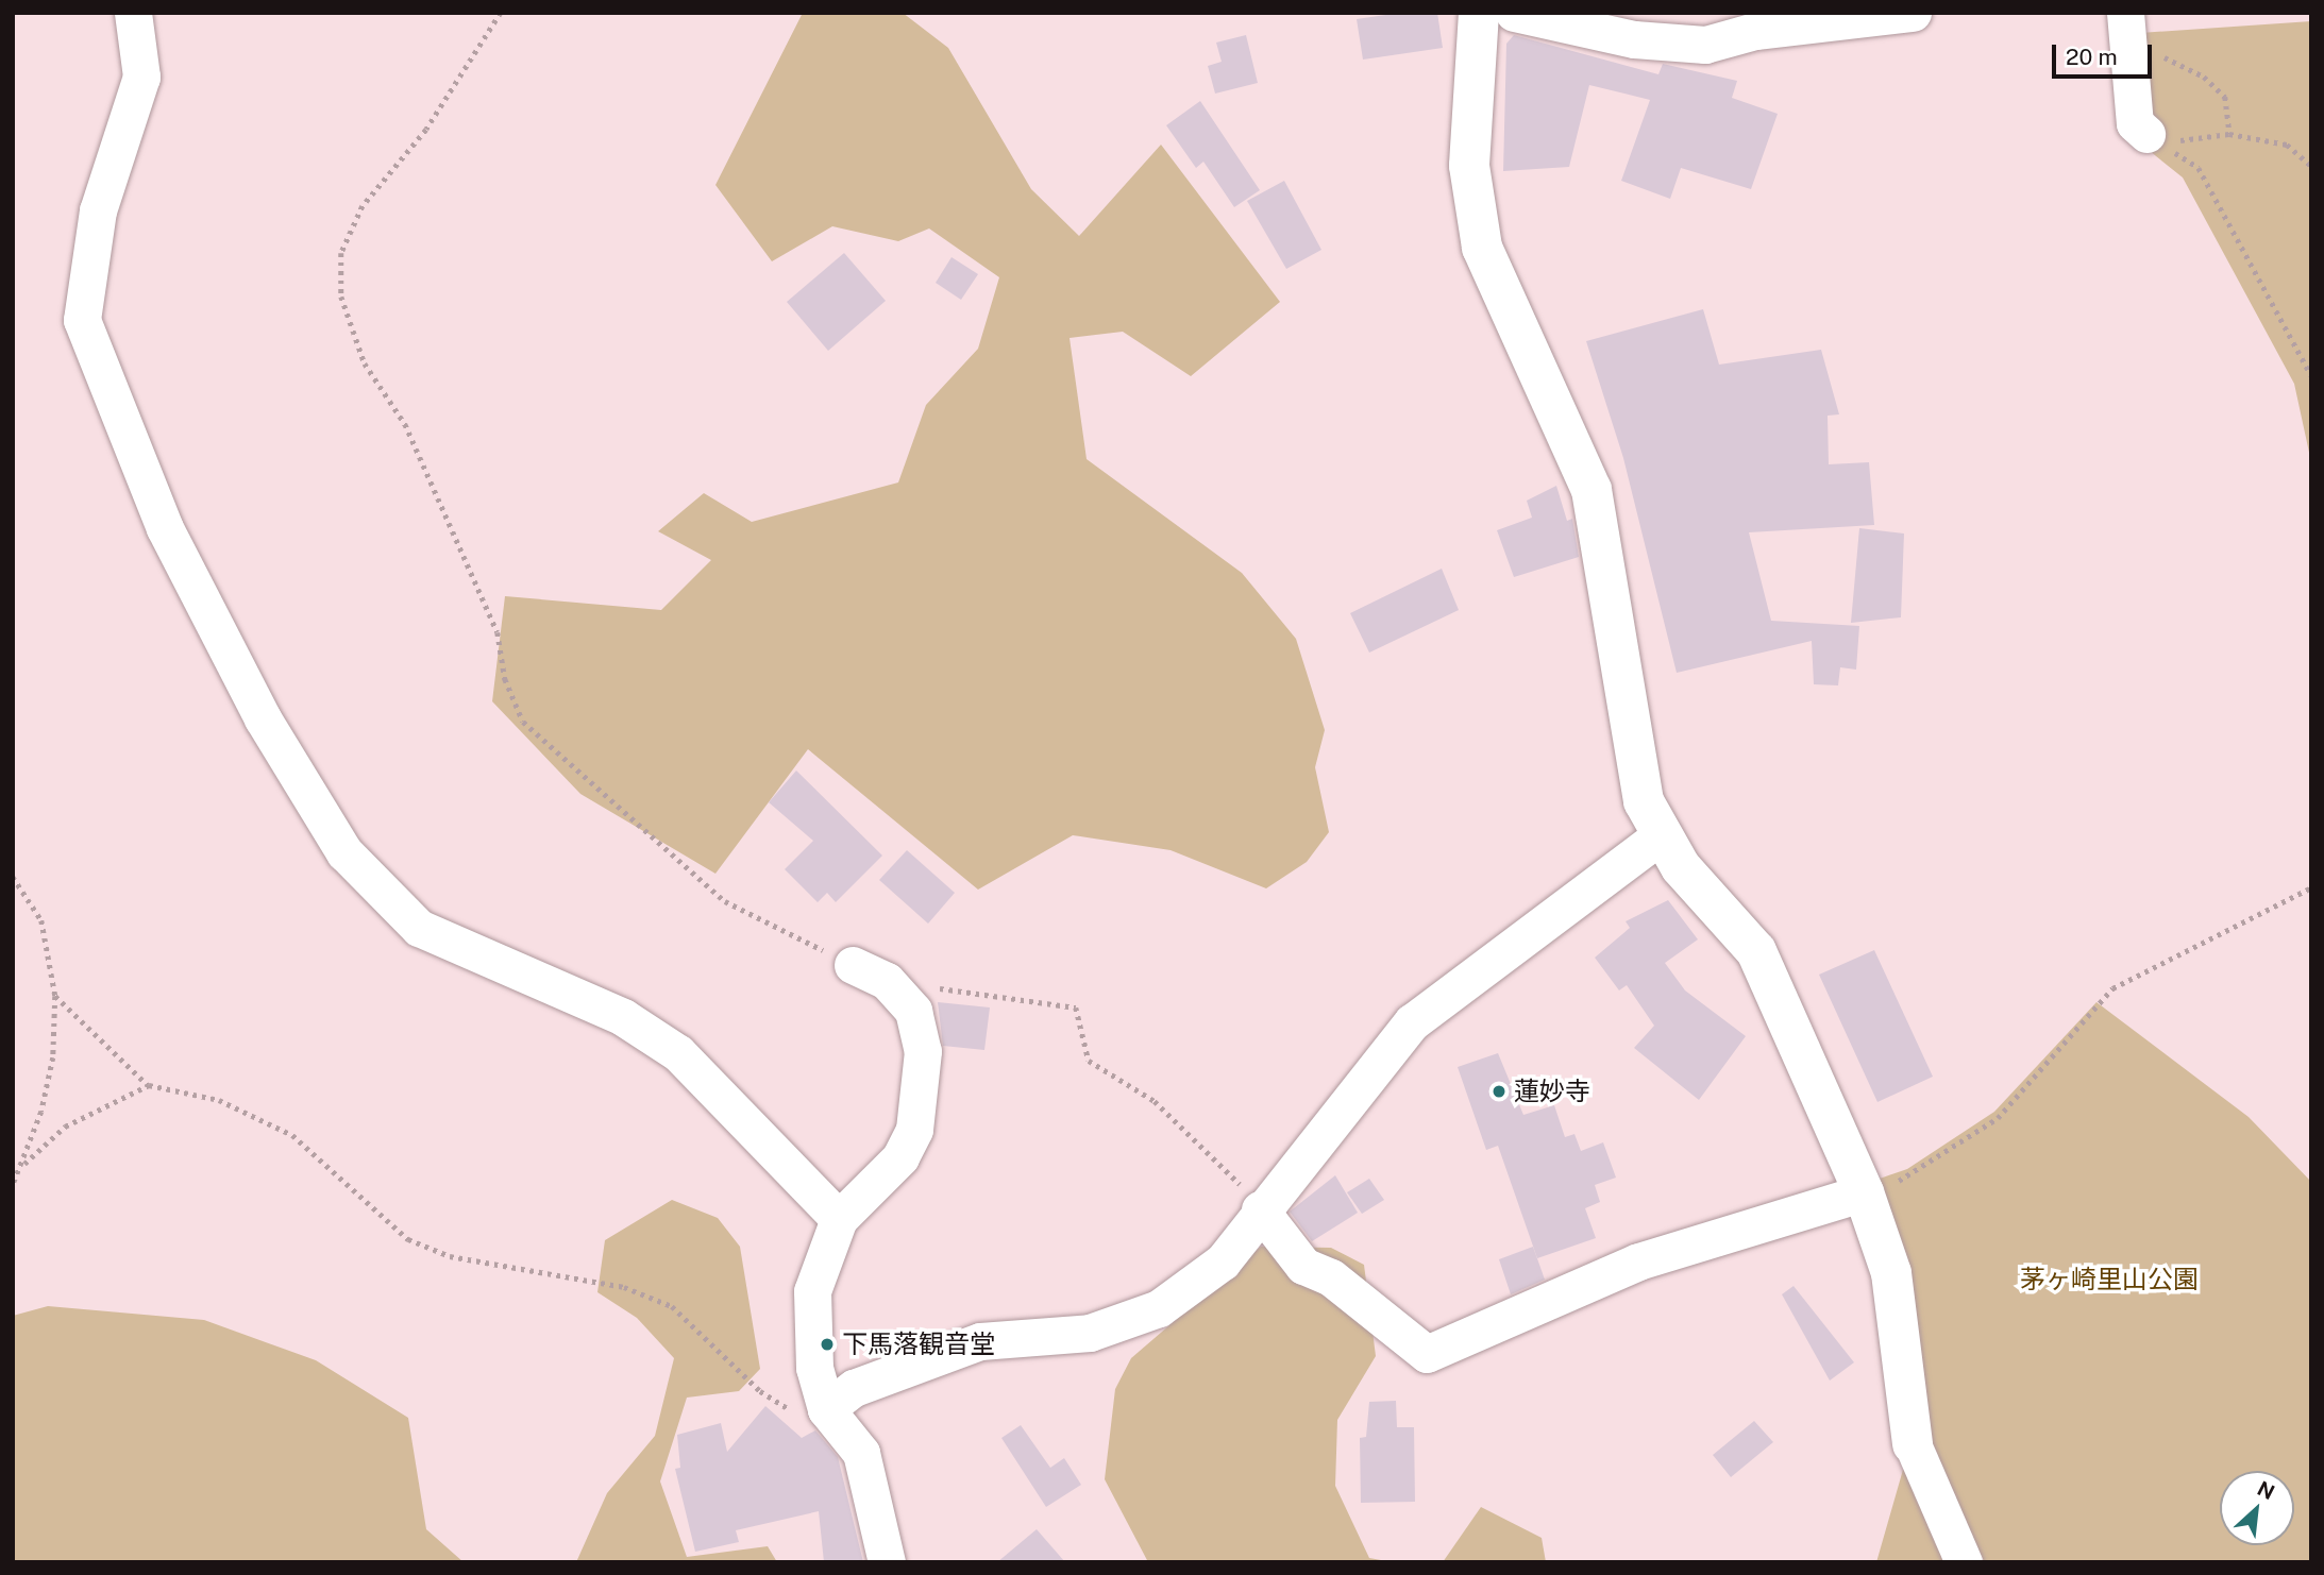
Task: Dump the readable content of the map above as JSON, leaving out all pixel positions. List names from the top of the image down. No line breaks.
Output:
{"parks":["茅ヶ崎里山公園"],"places":["蓮妙寺","下馬落観音堂"],"scale_bar":"20 m","north":"top right"}
